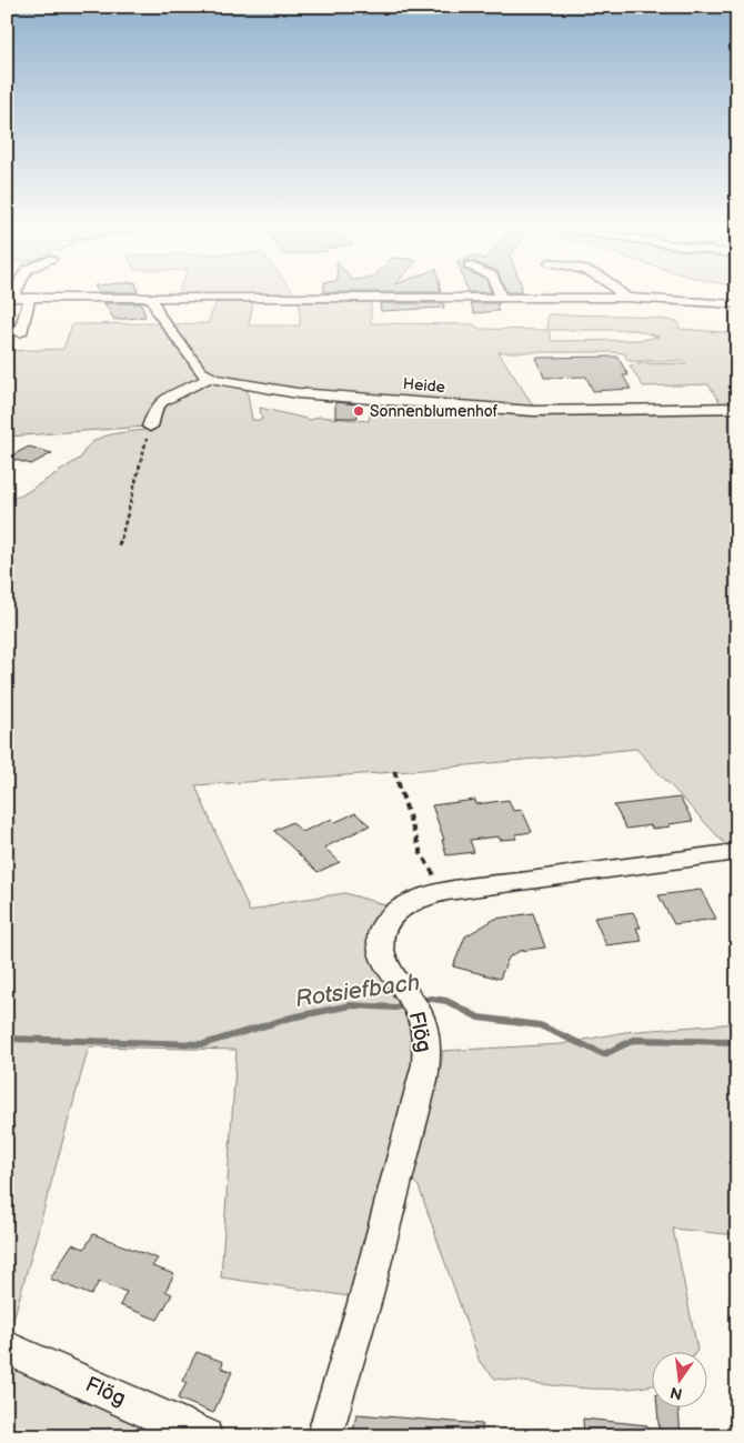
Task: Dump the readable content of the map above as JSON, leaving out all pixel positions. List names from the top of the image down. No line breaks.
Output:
{"streets":{"street":["Heide","Flög"]},"water":["Rotsiefbach"],"places":["Sonnenblumenhof"],"north":"bottom"}
